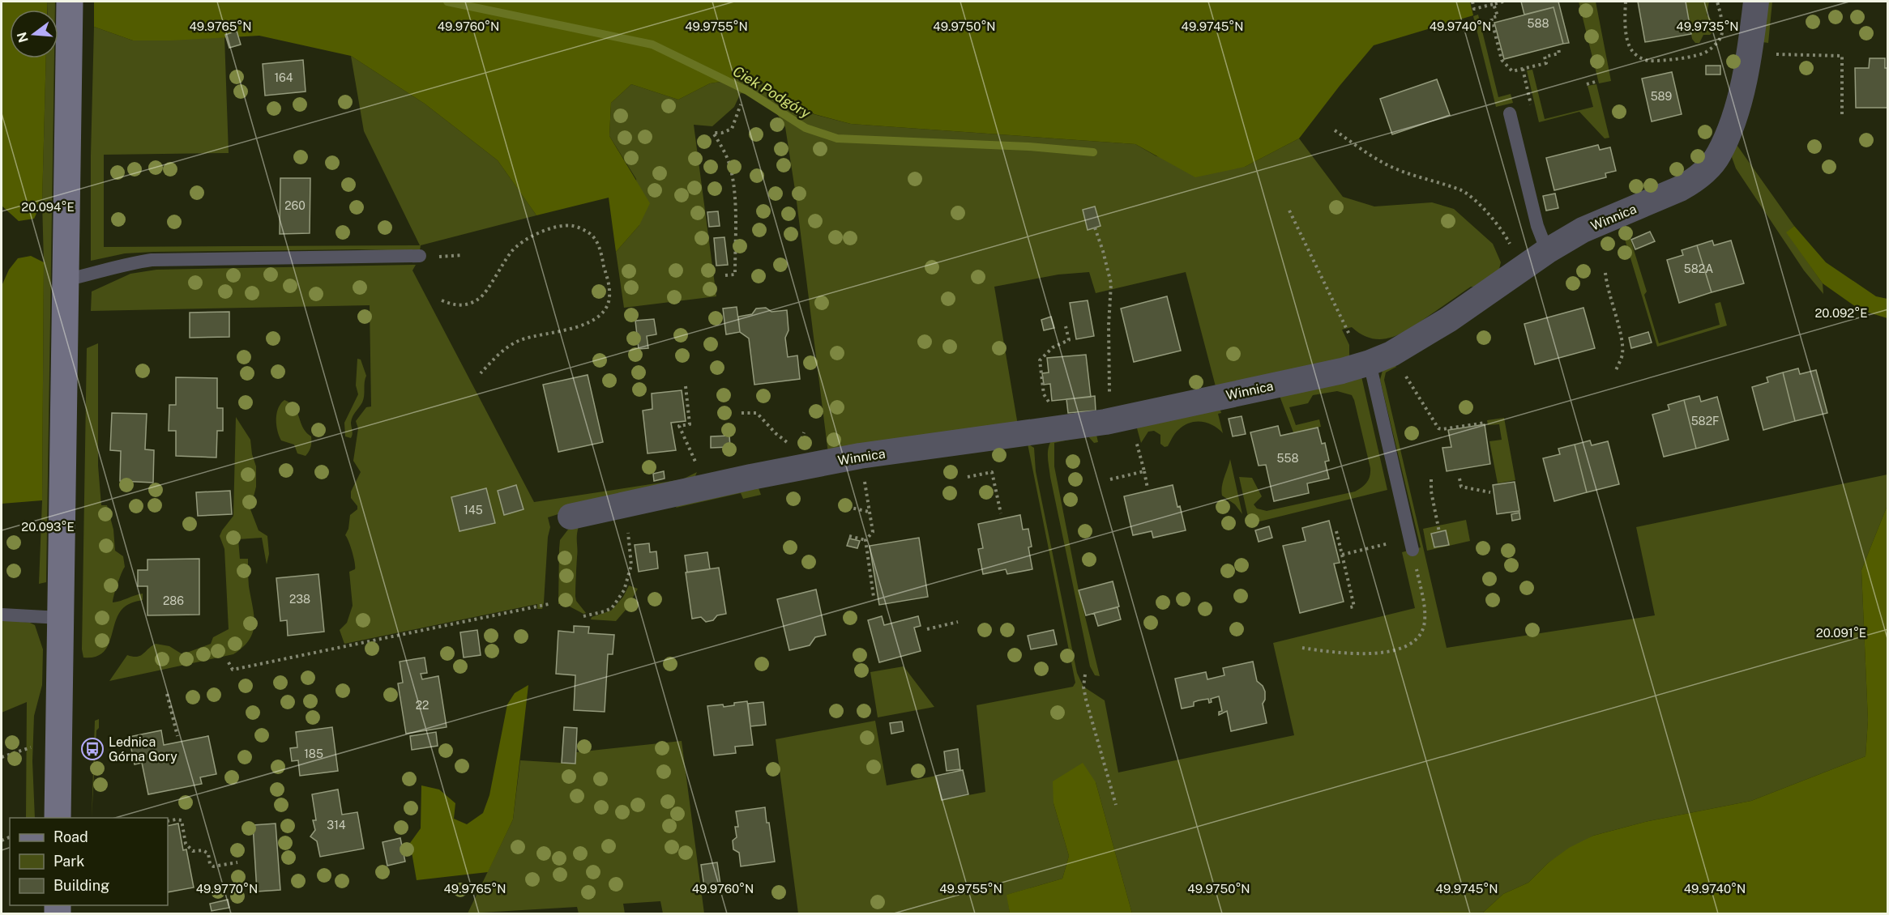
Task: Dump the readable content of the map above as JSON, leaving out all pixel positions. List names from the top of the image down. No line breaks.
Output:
{"streets":{"street":["Winnica"]},"water":["Ciek Podgóry"],"places":{"bus stop":["Lednica Górna Gory"]},"house_numbers":["588","164","589","260","582A","582F","558","145","238","286","22","185","314"],"legend":["Road","Park","Building"],"north":"left","coordinates":["49.9765°N","49.9760°N","49.9755°N","49.9750°N","49.9745°N","49.9740°N","49.9735°N","20.094°E","20.092°E","20.093°E","20.091°E","49.9770°N"]}
